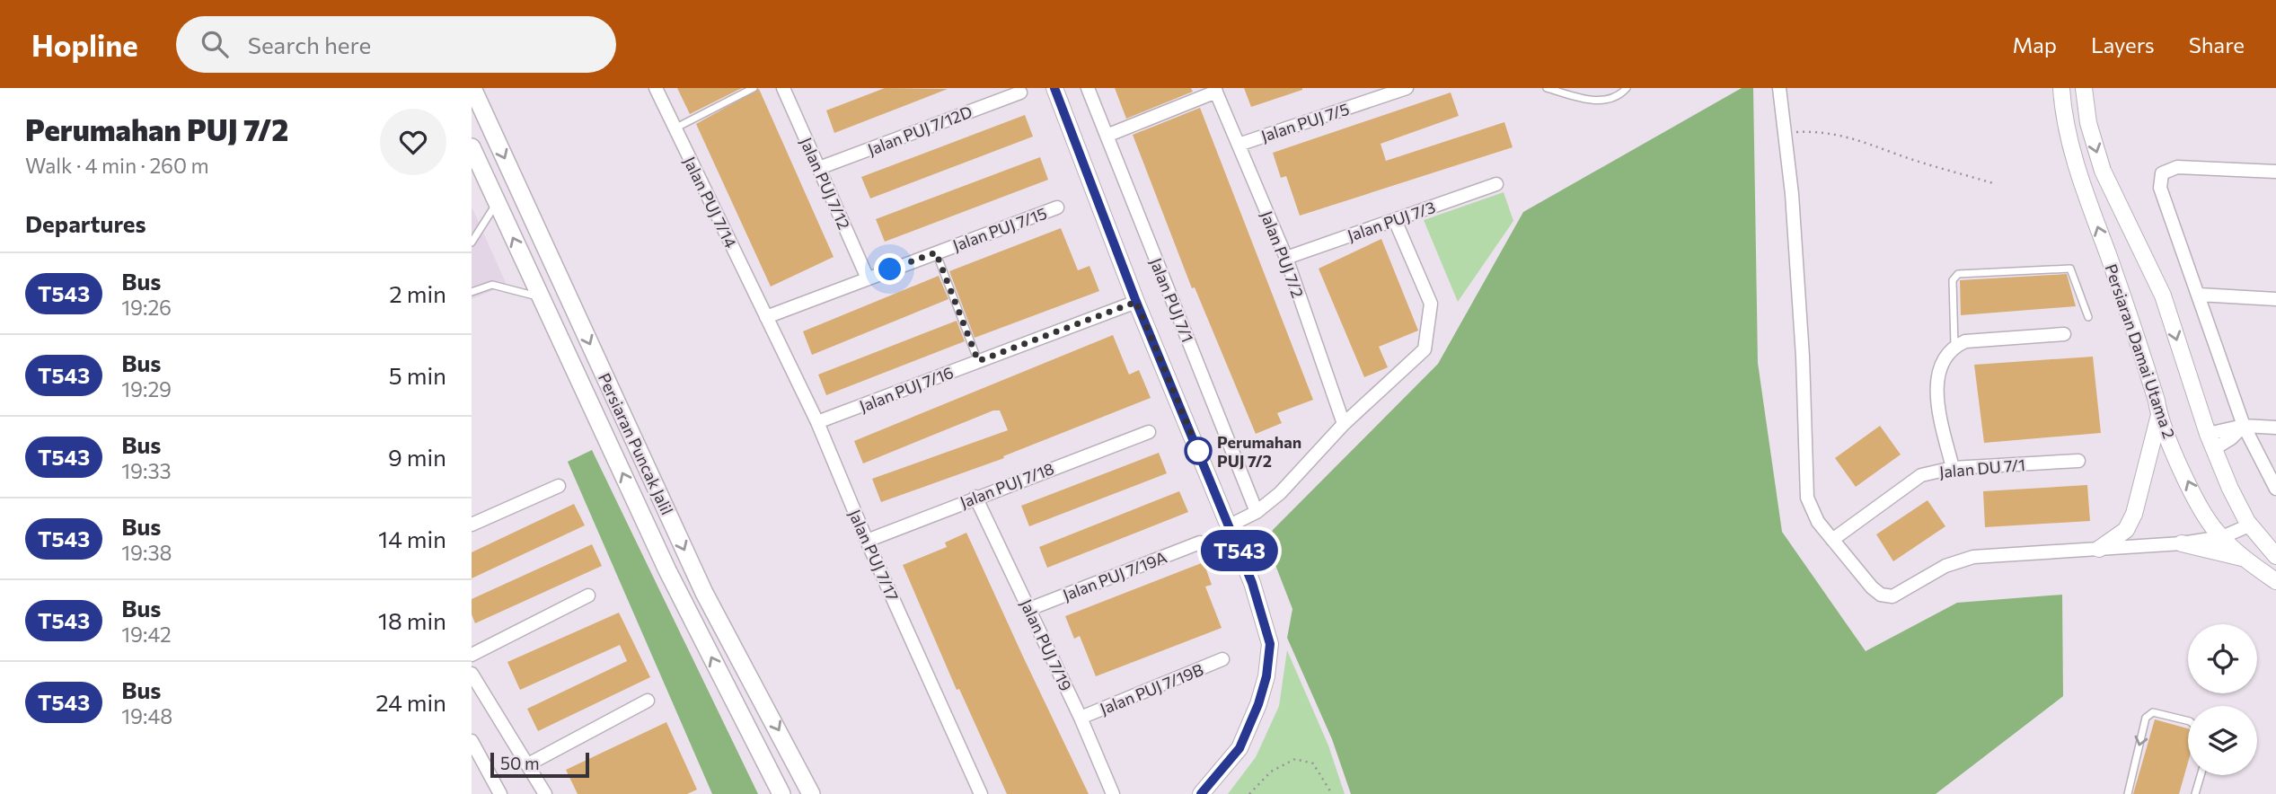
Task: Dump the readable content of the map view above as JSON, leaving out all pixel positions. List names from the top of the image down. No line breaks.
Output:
{"streets":{"main road":["Persiaran Puncak Jalil"],"street":["Jalan PUJ 7/5","Jalan PUJ 7/12D","Jalan PUJ 7/12","Jalan PUJ 7/14","Jalan PUJ 7/3","Jalan PUJ 7/15","Jalan PUJ 7/2","Jalan PUJ 7/1","Persiaran Damai Utama 2","Jalan PUJ 7/16","Jalan DU 7/1","Jalan PUJ 7/18","Jalan PUJ 7/17","Jalan PUJ 7/19A","Jalan PUJ 7/19","Jalan PUJ 7/19B"]},"crossings":[["Jalan PUJ 7/5","Jalan PUJ 7/2"],["Jalan PUJ 7/12D","Jalan PUJ 7/12"],["Jalan PUJ 7/12","Jalan PUJ 7/15"],["Jalan PUJ 7/14","Jalan PUJ 7/15"],["Jalan PUJ 7/14","Jalan PUJ 7/17"],["Jalan PUJ 7/3","Jalan PUJ 7/2"],["Jalan PUJ 7/15","Jalan PUJ 7/17"],["Jalan PUJ 7/16","Jalan PUJ 7/17"],["Jalan PUJ 7/18","Jalan PUJ 7/17"],["Jalan PUJ 7/18","Jalan PUJ 7/19"],["Jalan PUJ 7/19A","Jalan PUJ 7/19"],["Jalan PUJ 7/19","Jalan PUJ 7/19B"]],"places":["Perumahan PUJ 7/2"],"lines":["bus line T543"],"scale_bar":"50 m","page":{"header":"Hopline","search":"Search here","nav":["Map","Layers","Share"],"heading":[["Perumahan PUJ 7/2","Walk · 4 min · 260 m"],"Departures"],"on_map":"T543","list":[{"mark":"T543","name":"Bus","note":"19:26","value":"2 min"},{"mark":"T543","name":"Bus","note":"19:29","value":"5 min"},{"mark":"T543","name":"Bus","note":"19:33","value":"9 min"},{"mark":"T543","name":"Bus","note":"19:38","value":"14 min"},{"mark":"T543","name":"Bus","note":"19:42","value":"18 min"},{"mark":"T543","name":"Bus","note":"19:48","value":"24 min"}],"scale":"50 m"}}
